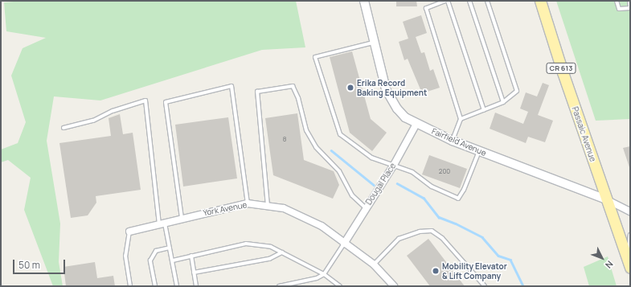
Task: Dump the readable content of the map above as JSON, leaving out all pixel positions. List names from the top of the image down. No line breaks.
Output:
{"streets":{"main road":["CR 613","Passaic Avenue"],"street":["Fairfield Avenue","Dougal Place","York Avenue"]},"crossings":[["Passaic Avenue","Fairfield Avenue"],["Fairfield Avenue","Dougal Place"],["Dougal Place","York Avenue"]],"places":["Erika Record Baking Equipment","Mobility Elevator & Lift Company"],"house_numbers":["8","200"],"scale_bar":"50 m","north":"bottom right"}
